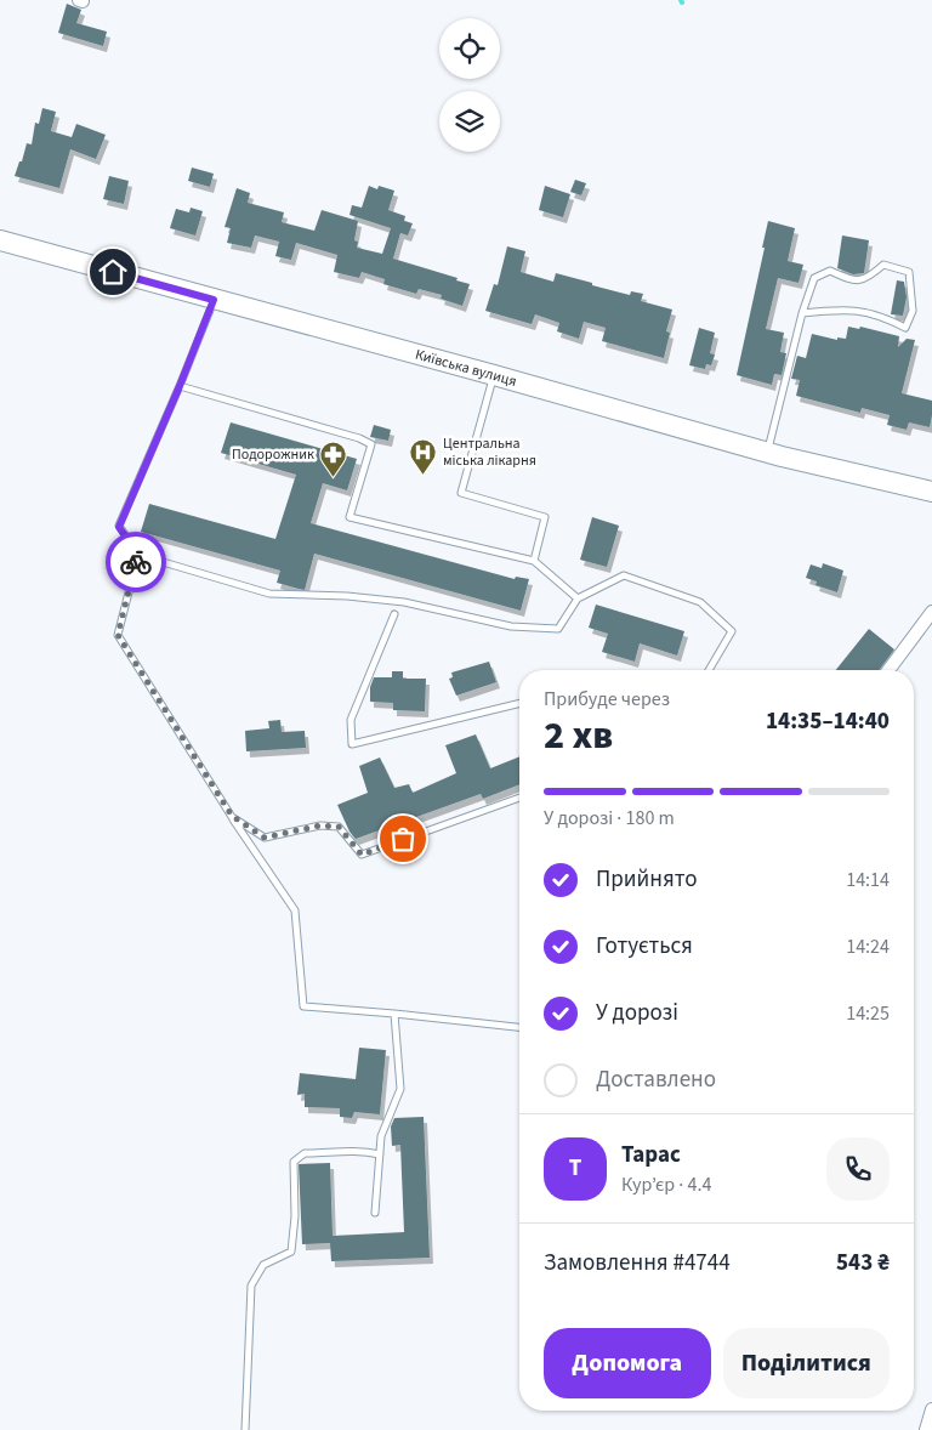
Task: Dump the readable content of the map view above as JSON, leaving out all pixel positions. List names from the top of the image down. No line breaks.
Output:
{"streets":{"main road":["Київська вулиця"]},"places":{"hospital":["Центральна міська лікарня"],"pharmacy":["Подорожник"]},"page":{"heading":["2 хв","Прибуде через","14:35–14:40"],"panel":["Тарас","Кур’єр · 4.4","Замовлення #4744","543 ₴"],"bar":"У дорозі · 180 m","list":[["Прийнято","14:14"],["Готується","14:24"],["У дорозі","14:25"],"Доставлено"],"round":"Т","buttons":["Допомога","Поділитися"]}}
